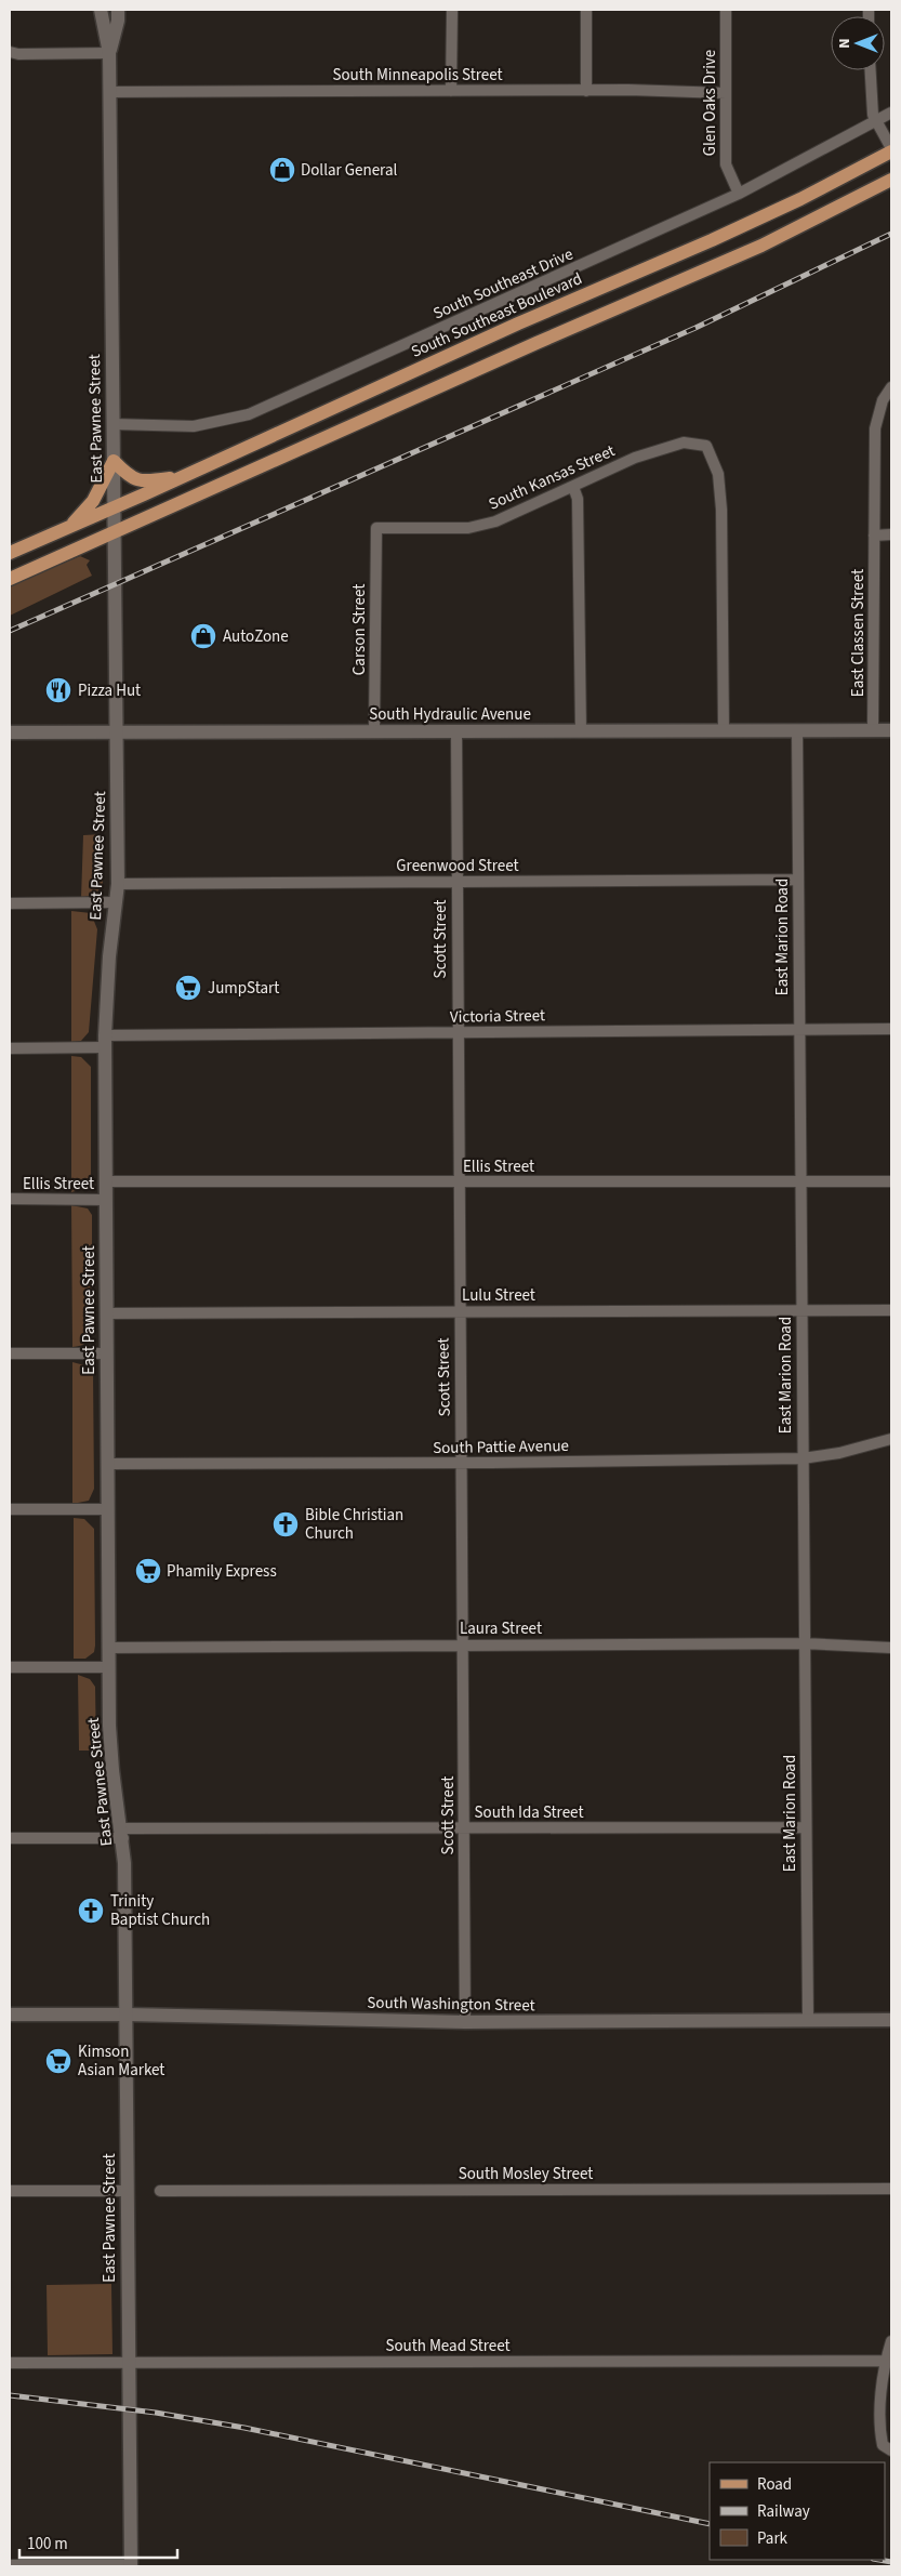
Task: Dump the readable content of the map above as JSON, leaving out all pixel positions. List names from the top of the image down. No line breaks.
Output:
{"streets":{"main road":["South Southeast Boulevard","East Pawnee Street","South Hydraulic Avenue","South Washington Street"],"street":["South Minneapolis Street","Glen Oaks Drive","South Southeast Drive","South Kansas Street","Carson Street","East Classen Street","Greenwood Street","East Marion Road","Scott Street","Victoria Street","Ellis Street","Lulu Street","South Pattie Avenue","Laura Street","South Ida Street","South Mosley Street","South Mead Street"]},"crossings":[["South Minneapolis Street","Glen Oaks Drive"],["South Minneapolis Street","East Pawnee Street"],["Glen Oaks Drive","South Southeast Drive"],["South Southeast Drive","East Pawnee Street"],["South Southeast Boulevard","East Pawnee Street"],["East Pawnee Street","South Hydraulic Avenue"],["East Pawnee Street","Greenwood Street"],["East Pawnee Street","Victoria Street"],["East Pawnee Street","Ellis Street"],["East Pawnee Street","Lulu Street"],["East Pawnee Street","South Pattie Avenue"],["East Pawnee Street","Laura Street"],["East Pawnee Street","South Ida Street"],["East Pawnee Street","South Washington Street"],["East Pawnee Street","South Mead Street"],["South Kansas Street","Carson Street"],["South Kansas Street","South Hydraulic Avenue"],["Carson Street","South Hydraulic Avenue"],["East Classen Street","South Hydraulic Avenue"],["South Hydraulic Avenue","East Marion Road"],["South Hydraulic Avenue","Scott Street"],["Greenwood Street","East Marion Road"],["Greenwood Street","Scott Street"],["East Marion Road","Victoria Street"],["East Marion Road","Ellis Street"],["East Marion Road","Lulu Street"],["East Marion Road","South Pattie Avenue"],["East Marion Road","Laura Street"],["East Marion Road","South Ida Street"],["East Marion Road","South Washington Street"],["Scott Street","Victoria Street"],["Scott Street","Ellis Street"],["Scott Street","Lulu Street"],["Scott Street","South Pattie Avenue"],["Scott Street","Laura Street"],["Scott Street","South Ida Street"],["Scott Street","South Washington Street"]],"places":{"shop":["Dollar General","AutoZone"],"restaurant":["Pizza Hut"],"supermarket":["JumpStart","Phamily Express","Kimson Asian Market"],"church":["Bible Christian Church","Trinity Baptist Church"]},"legend":["Road","Railway","Park"],"scale_bar":"100 m","north":"left"}
